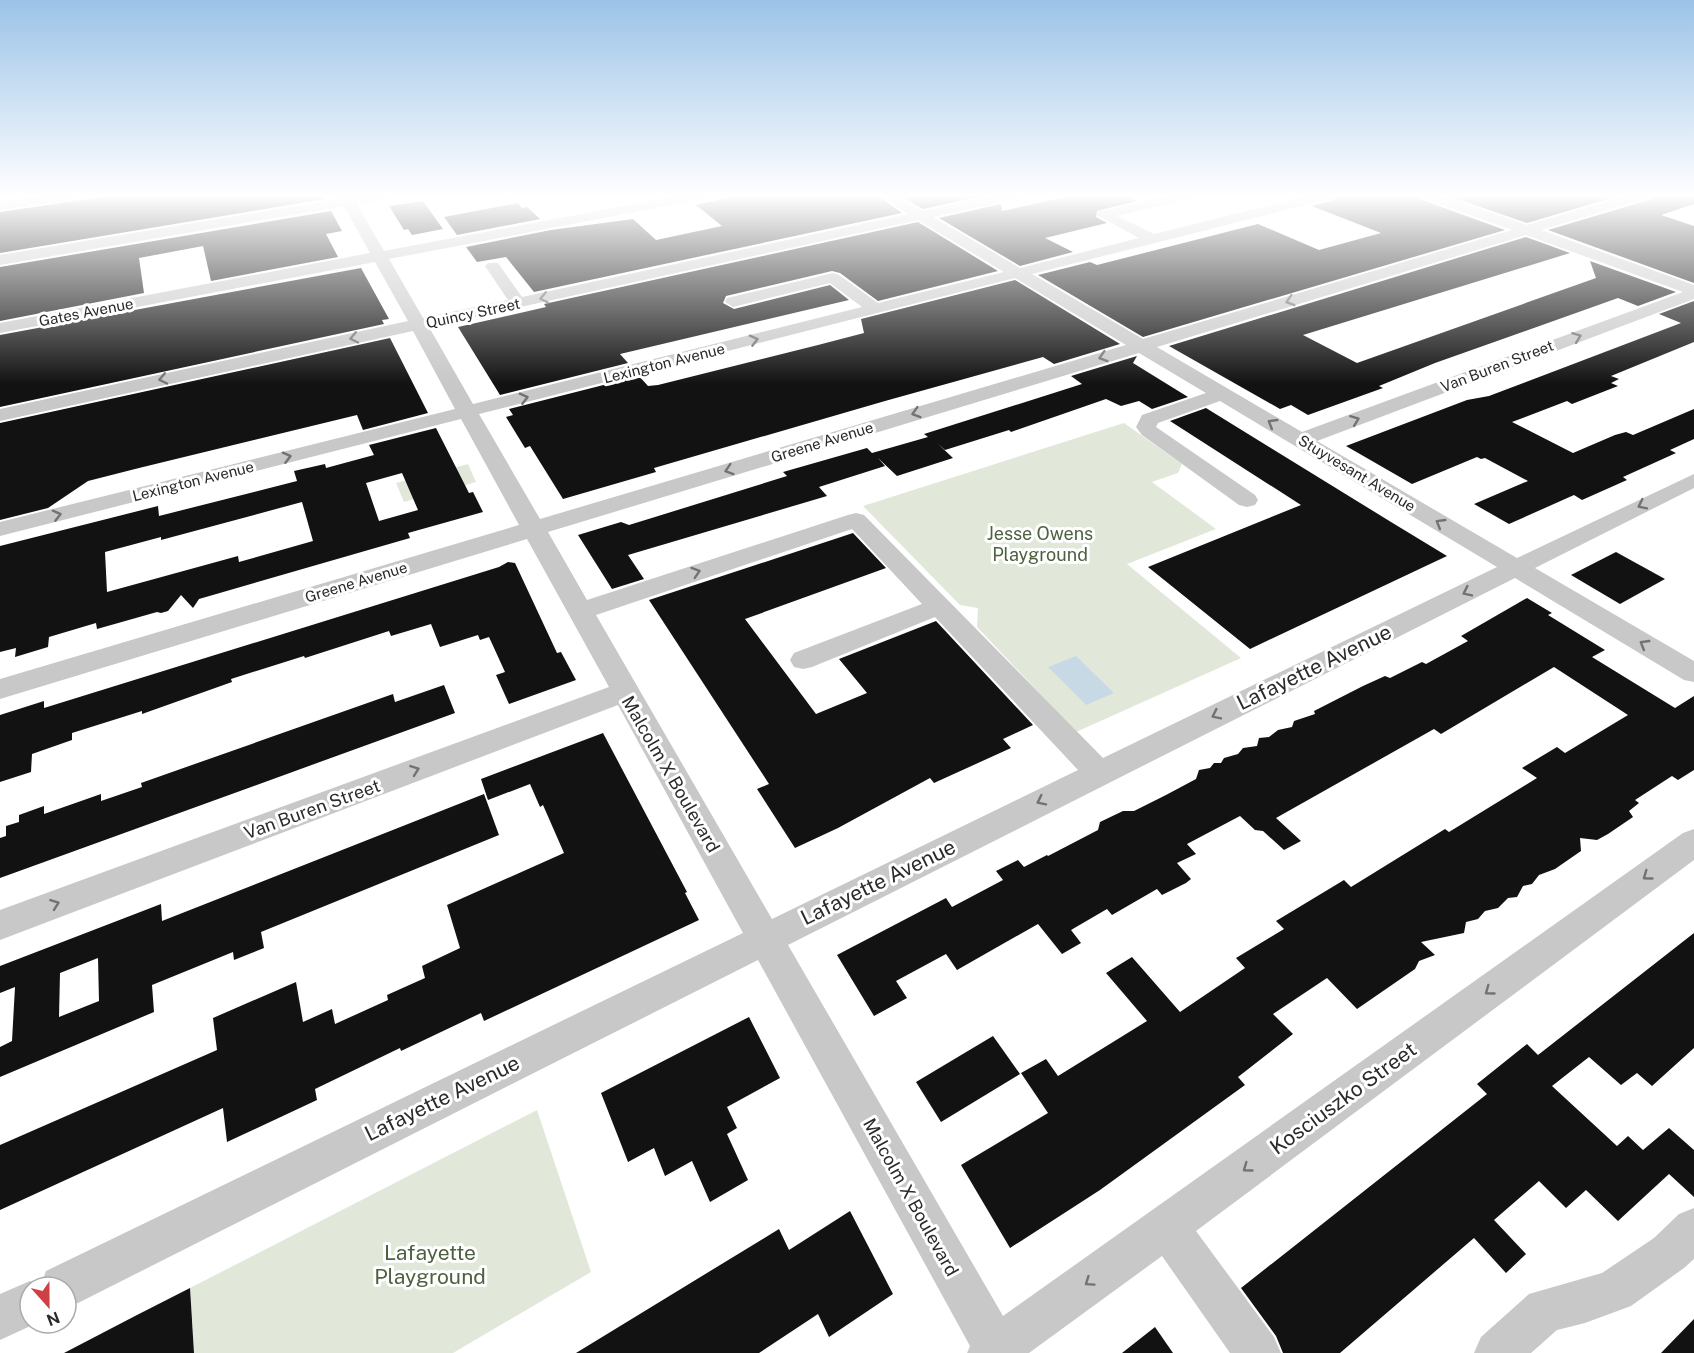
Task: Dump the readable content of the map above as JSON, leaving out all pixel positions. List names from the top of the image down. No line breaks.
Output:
{"streets":{"street":["Gates Avenue","Quincy Street","Lexington Avenue","Van Buren Street","Greene Avenue","Stuyvesant Avenue","Lafayette Avenue","Malcolm X Boulevard","Kosciuszko Street"]},"crossings":[["Quincy Street","Malcolm X Boulevard"],["Lexington Avenue","Stuyvesant Avenue"],["Lexington Avenue","Malcolm X Boulevard"],["Van Buren Street","Stuyvesant Avenue"],["Van Buren Street","Malcolm X Boulevard"],["Greene Avenue","Stuyvesant Avenue"],["Greene Avenue","Malcolm X Boulevard"],["Stuyvesant Avenue","Lafayette Avenue"],["Lafayette Avenue","Malcolm X Boulevard"],["Malcolm X Boulevard","Kosciuszko Street"]],"one_way":["Quincy Street","Lexington Avenue","Van Buren Street","Greene Avenue","Stuyvesant Avenue","Lafayette Avenue","Kosciuszko Street"],"parks":["Jesse Owens Playground","Lafayette Playground"],"north":"bottom"}
